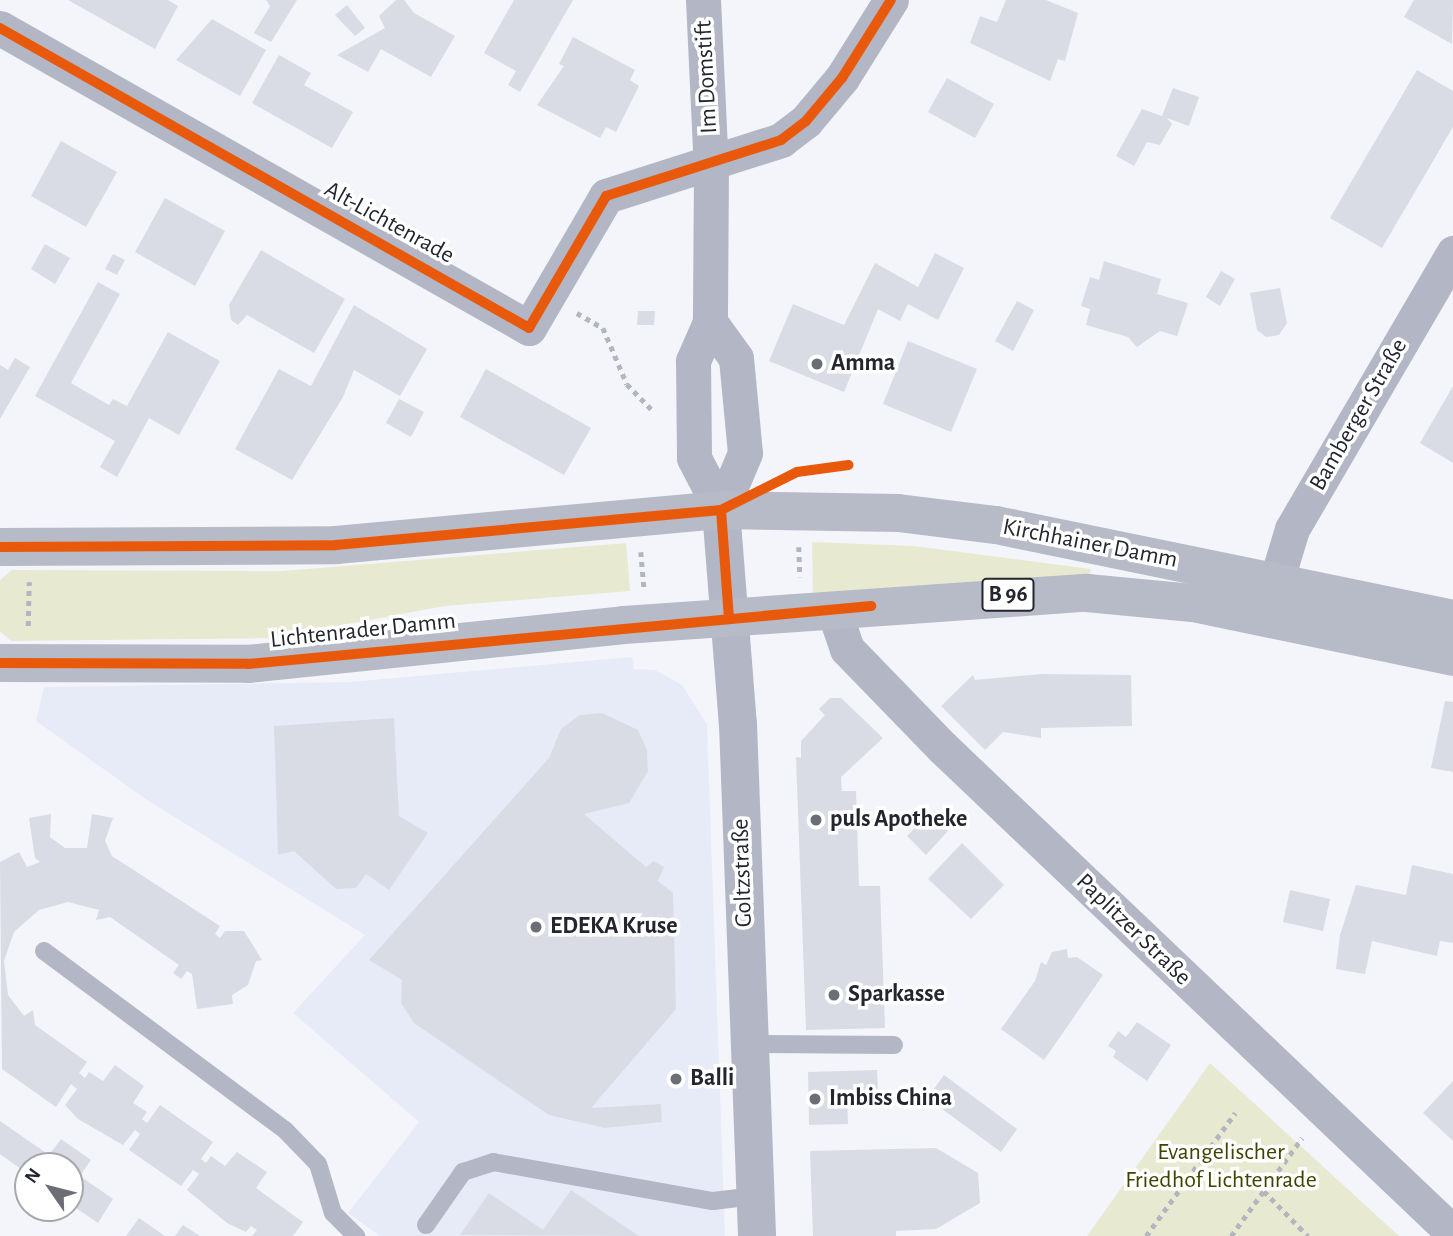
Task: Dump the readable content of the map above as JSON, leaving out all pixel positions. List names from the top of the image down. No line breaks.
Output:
{"streets":{"main road":["Kirchhainer Damm","B 96","Lichtenrader Damm"],"street":["Im Domstift","Alt-Lichtenrade","Bamberger Straße","Goltzstraße","Paplitzer Straße"]},"crossings":[["Im Domstift","Alt-Lichtenrade"],["Im Domstift","Kirchhainer Damm"],["Im Domstift","Goltzstraße"],["Bamberger Straße","Kirchhainer Damm"],["Kirchhainer Damm","Lichtenrader Damm"],["Kirchhainer Damm","Goltzstraße"],["Kirchhainer Damm","Paplitzer Straße"],["Lichtenrader Damm","Goltzstraße"]],"parks":["Evangelischer Friedhof Lichtenrade"],"places":["Amma","puls Apotheke","EDEKA Kruse","Sparkasse","Balli","Imbiss China"],"north":"top left"}
